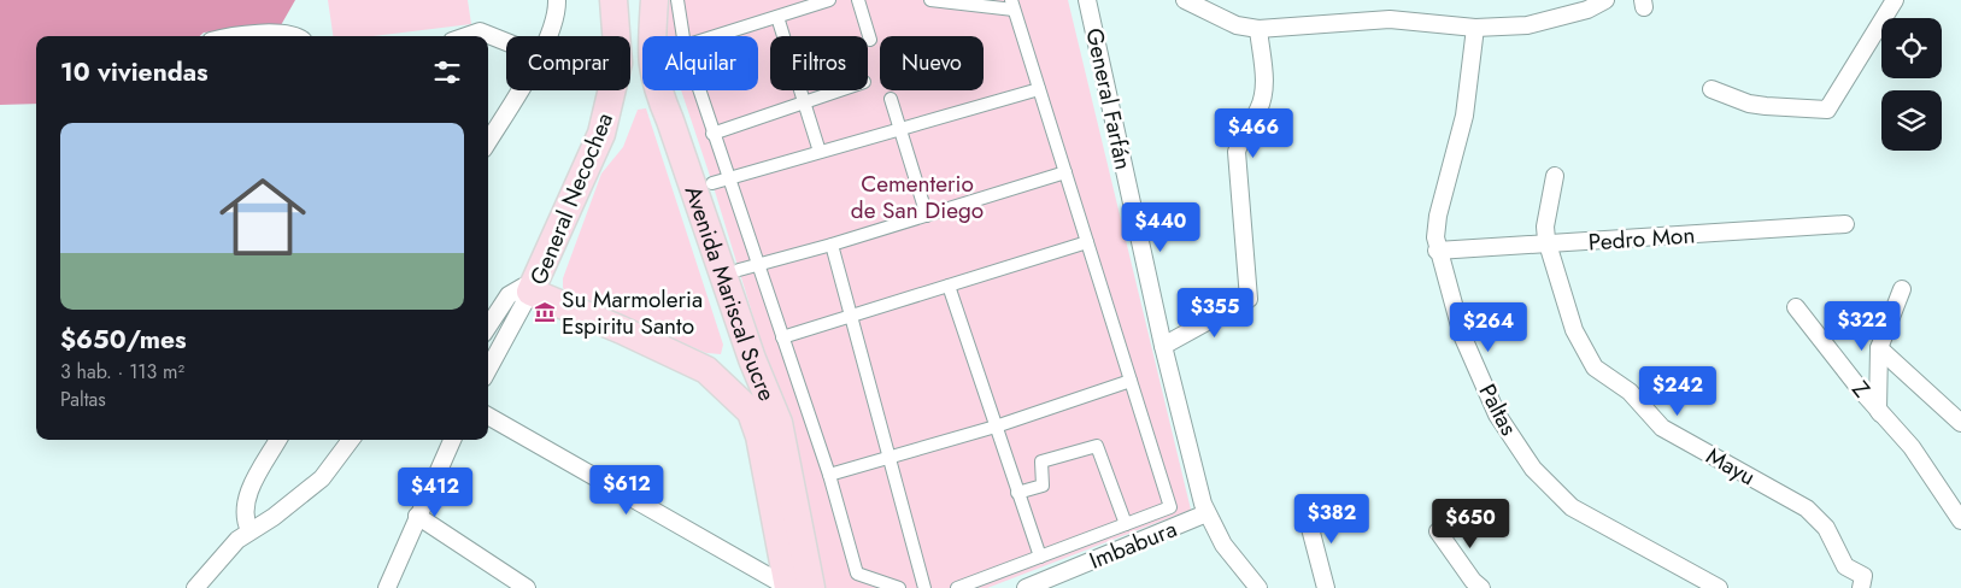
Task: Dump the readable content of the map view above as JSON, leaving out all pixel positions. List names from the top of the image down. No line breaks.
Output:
{"streets":{"main road":["General Necochea","Avenida Mariscal Sucre"],"street":["General Farfán","Pedro Mon","Z","Paltas","Mayu","Imbabura"]},"crossings":[["General Farfán","Imbabura"],["General Necochea","Avenida Mariscal Sucre"],["Pedro Mon","Paltas"],["Pedro Mon","Mayu"]],"parks":["Cementerio de San Diego"],"places":{"museum":["Su Marmoleria Espiritu Santo"]},"page":{"chip":["Comprar","Alquilar","Filtros","Nuevo"],"heading":"10 viviendas","price":["$466","$440","$355","$322","$264","$242","$612","$412","$382","$650"],"list":[{"name":"$650/mes","note":"3 hab. · 113 m² · Paltas"}]}}
